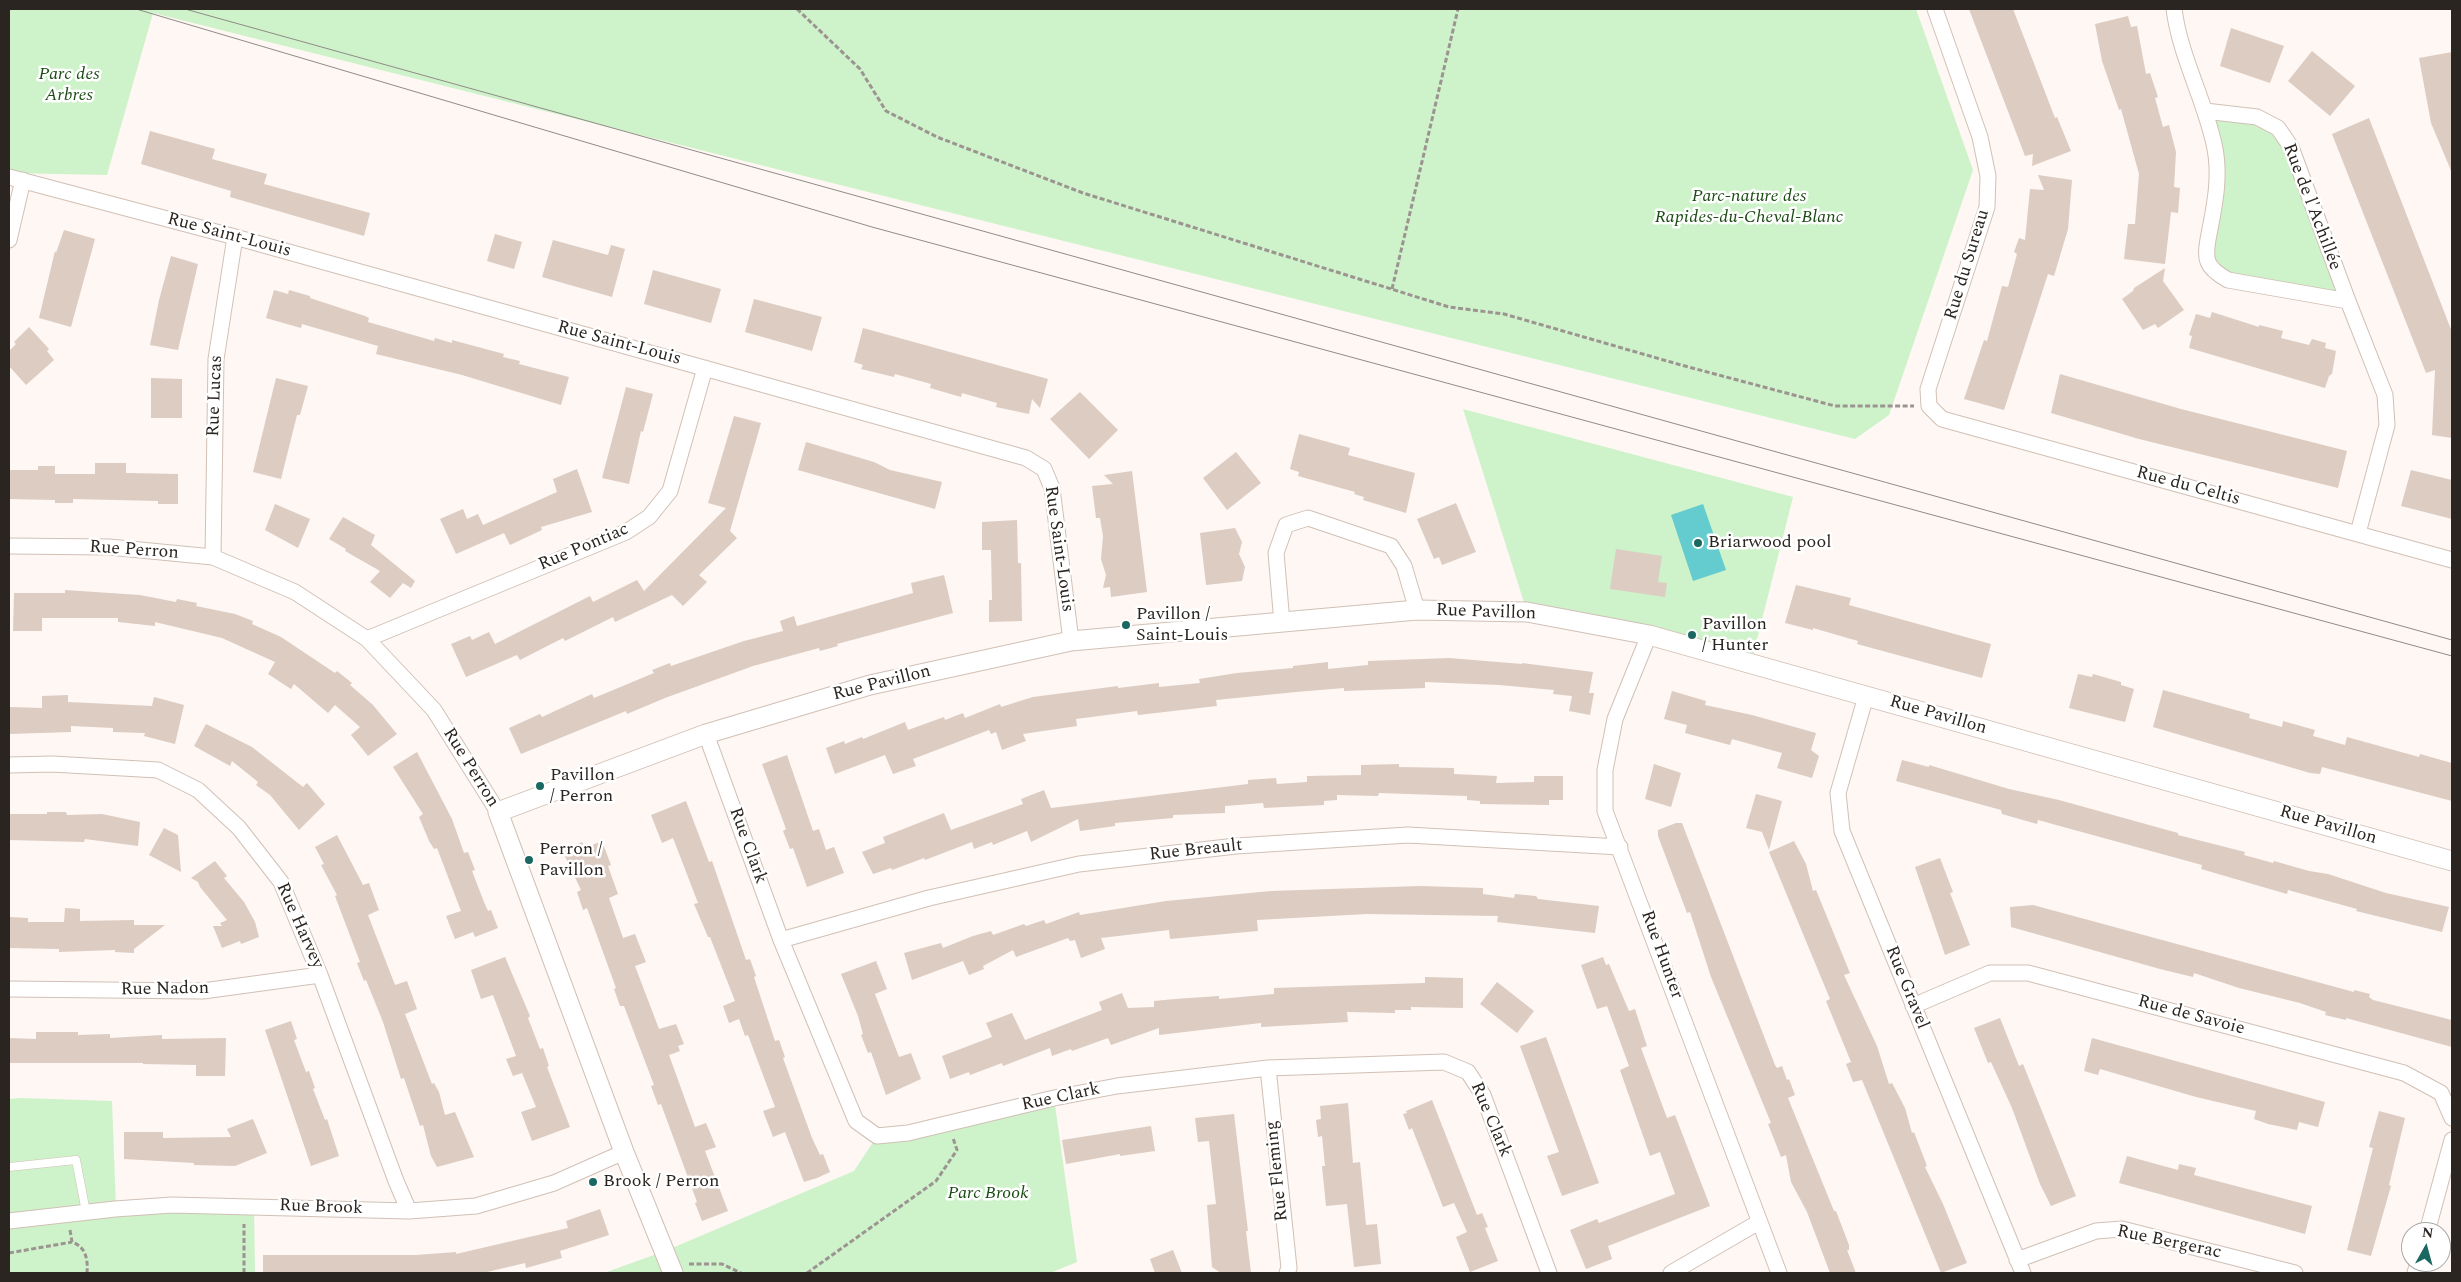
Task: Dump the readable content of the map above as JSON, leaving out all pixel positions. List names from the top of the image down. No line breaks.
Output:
{"streets":{"street":["Rue de l'Achillée","Rue Saint-Louis","Rue du Sureau","Rue Lucas","Rue du Celtis","Rue Pontiac","Rue Perron","Rue Pavillon","Rue Clark","Rue Breault","Rue Harvey","Rue Hunter","Rue Gravel","Rue Nadon","Rue de Savoie","Rue Fleming","Rue Brook","Rue Bergerac"]},"crossings":[["Rue de l'Achillée","Rue du Celtis"],["Rue Saint-Louis","Rue Lucas"],["Rue Saint-Louis","Rue Pontiac"],["Rue Saint-Louis","Rue Pavillon"],["Rue du Sureau","Rue du Celtis"],["Rue Lucas","Rue Perron"],["Rue Pontiac","Rue Perron"],["Rue Perron","Rue Pavillon"],["Rue Perron","Rue Brook"],["Rue Pavillon","Rue Clark"],["Rue Pavillon","Rue Hunter"],["Rue Pavillon","Rue Gravel"],["Rue Clark","Rue Breault"],["Rue Clark","Rue Fleming"],["Rue Breault","Rue Hunter"],["Rue Harvey","Rue Nadon"],["Rue Harvey","Rue Brook"],["Rue Gravel","Rue de Savoie"],["Rue Gravel","Rue Bergerac"]],"parks":["Parc des Arbres","Parc-nature des Rapides-du-Cheval-Blanc","Parc Brook"],"places":["Briarwood pool","Pavillon / Saint-Louis","Pavillon / Hunter","Pavillon / Perron","Perron / Pavillon","Brook / Perron"],"north":"top"}
